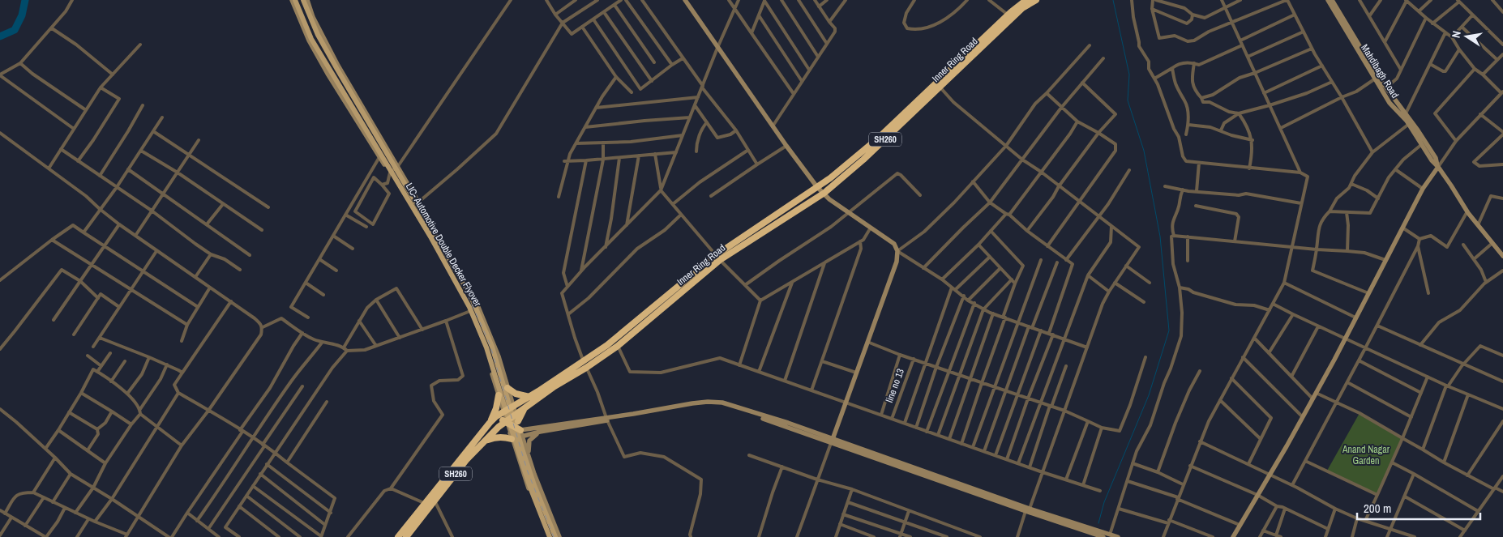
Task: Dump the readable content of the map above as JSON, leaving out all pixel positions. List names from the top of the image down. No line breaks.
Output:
{"streets":{"highway":["Inner Ring Road","SH260"],"main road":["Mahdibagh Road","LIC- Automotive Double Decker Flyover"],"street":["line no 13"]},"parks":["Anand Nagar Garden"],"scale_bar":"200 m","north":"left"}
